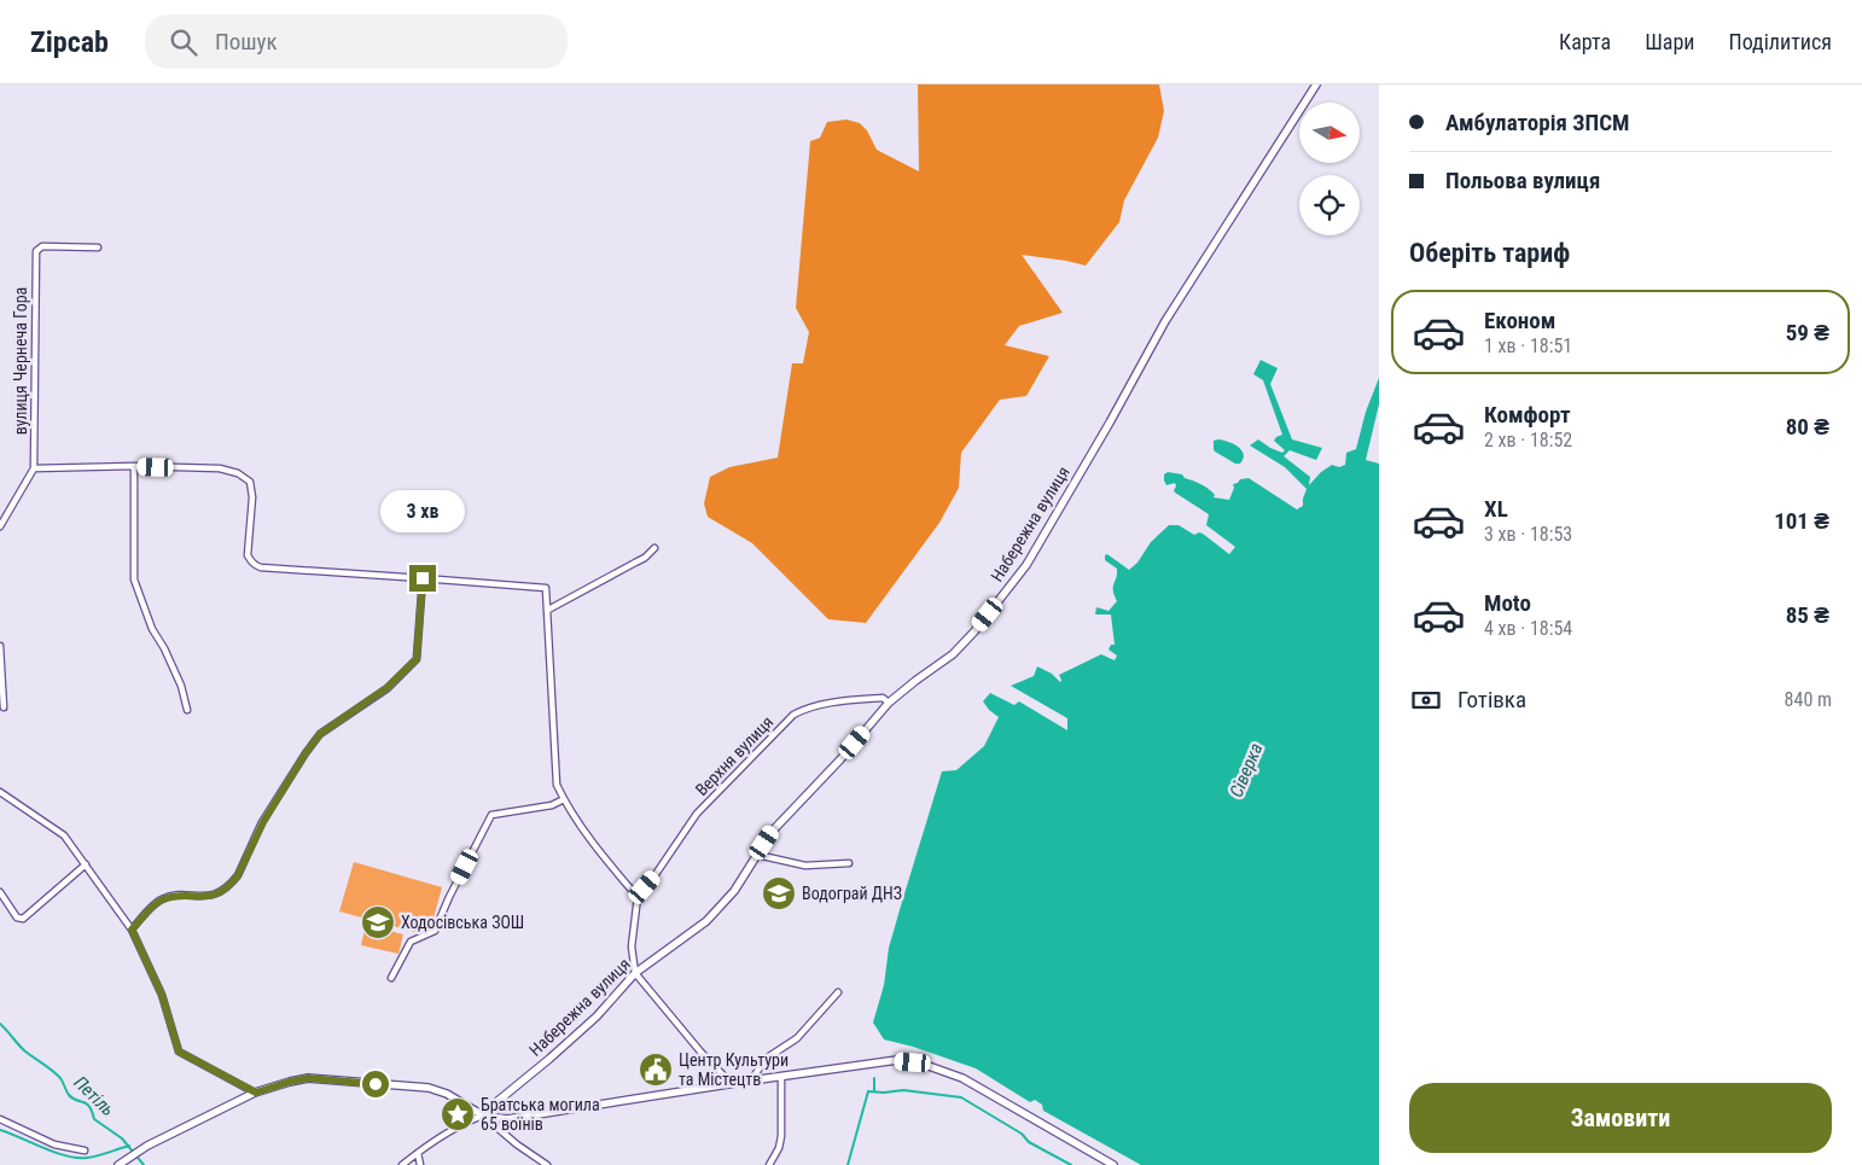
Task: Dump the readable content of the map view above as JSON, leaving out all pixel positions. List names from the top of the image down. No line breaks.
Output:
{"streets":{"street":["вулиця Чернеча Гора","Набережна вулиця","Верхня вулиця"]},"crossings":[["Набережна вулиця","Верхня вулиця"]],"water":["Сіверка","Петіль"],"places":{"school or university":["Водограй ДНЗ","Ходосівська ЗОШ"],"public building":["Центр Культури та Містецтв"],"place":["Братська могила 65 воїнів"]},"north":"right","page":{"header":"Zipcab","search":"Пошук","nav":["Карта","Шари","Поділитися"],"banner":["Амбулаторія ЗПСМ","Польова вулиця"],"heading":"Оберіть тариф","list":[{"name":"Економ","note":"1 хв · 18:51","value":"59 ₴"},{"name":"Комфорт","note":"2 хв · 18:52","value":"80 ₴"},{"name":"XL","note":"3 хв · 18:53","value":"101 ₴"},{"name":"Moto","note":"4 хв · 18:54","value":"85 ₴"}],"bubble":"3 хв","pay":["Готівка","840 m"],"buttons":"Замовити"}}
